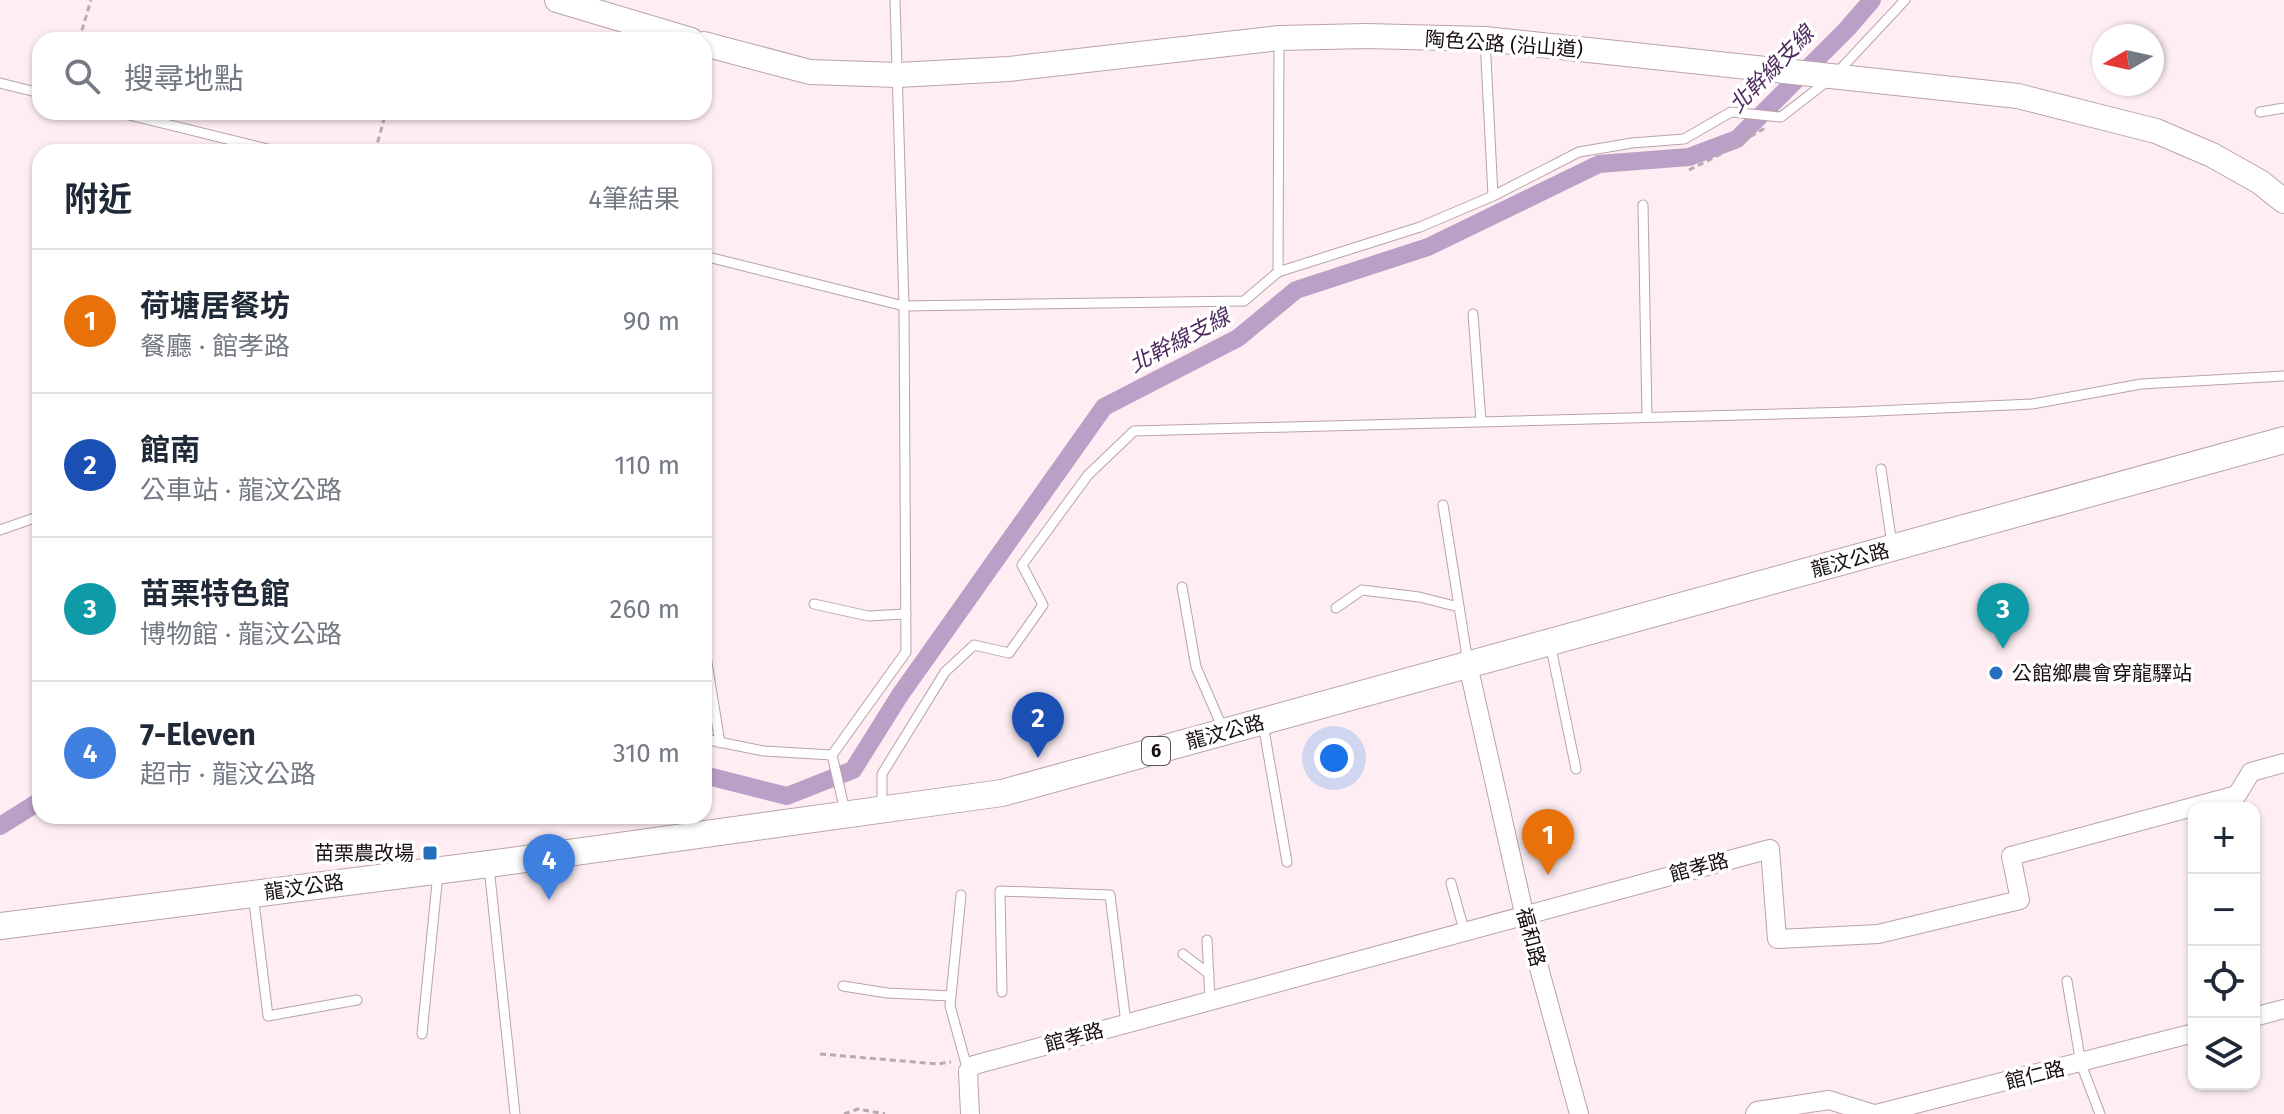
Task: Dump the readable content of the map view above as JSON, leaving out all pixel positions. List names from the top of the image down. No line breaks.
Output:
{"streets":{"main road":["陶色公路 (沿山道)","龍汶公路","6"],"street":["館孝路","福和路","館仁路"]},"crossings":[["龍汶公路","福和路"],["館孝路","福和路"]],"water":["北幹線支線"],"places":{"other":["公館鄉農會穿龍驛站"],"transit":["苗栗農改場"]},"north":"left","page":{"search":"搜尋地點","heading":["附近","4筆結果"],"list":[{"mark":"1","name":"荷塘居餐坊","note":"餐廳 · 館孝路","value":"90 m"},{"mark":"2","name":"館南","note":"公車站 · 龍汶公路","value":"110 m"},{"mark":"3","name":"苗栗特色館","note":"博物館 · 龍汶公路","value":"260 m"},{"mark":"4","name":"7-Eleven","note":"超市 · 龍汶公路","value":"310 m"}],"pins":["3","2","1","4"],"map_buttons":["+","−"]}}
